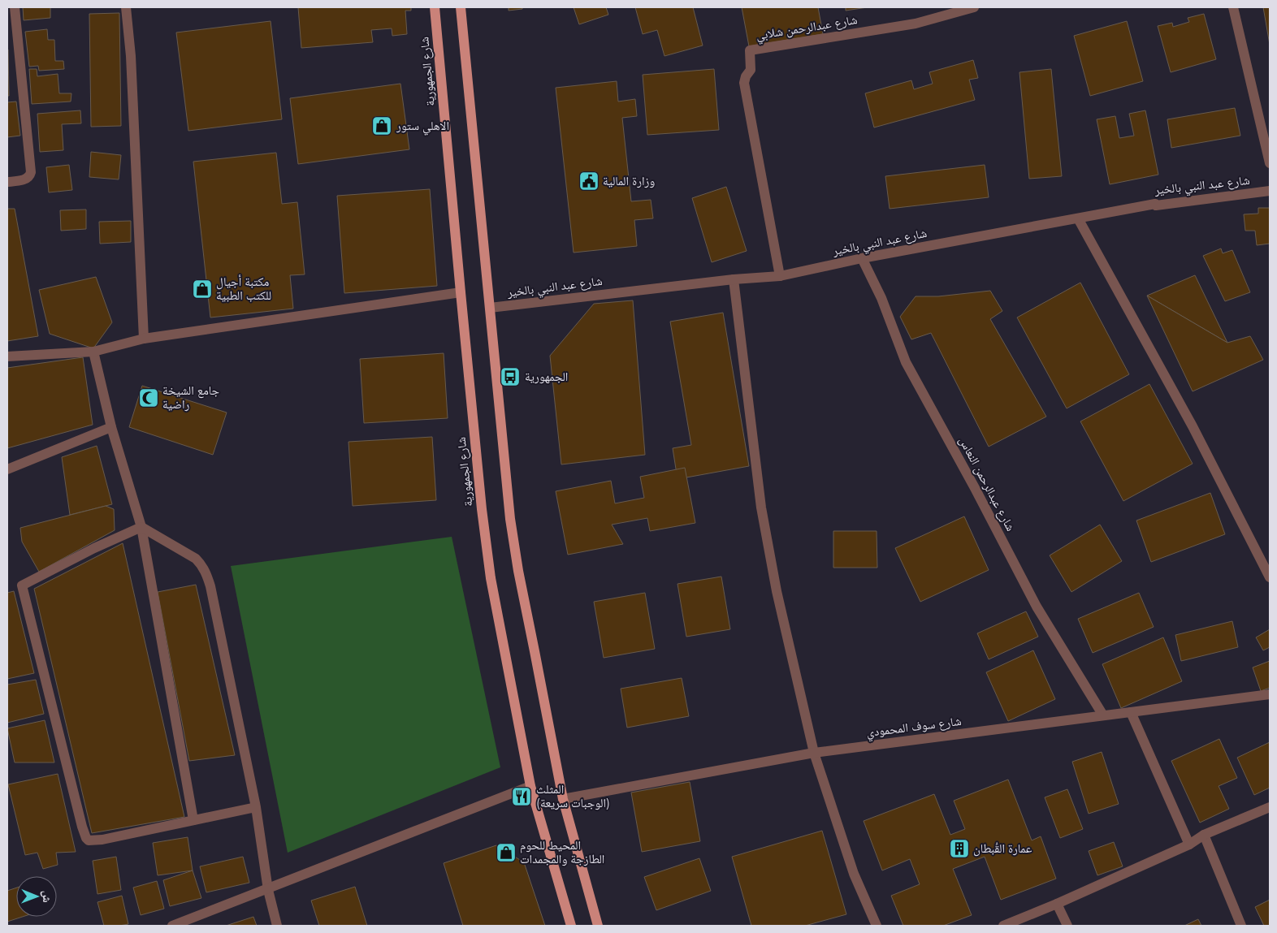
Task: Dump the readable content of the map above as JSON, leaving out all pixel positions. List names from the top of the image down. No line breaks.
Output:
{"streets":{"main road":["شارع الجمهورية"],"street":["شارع عبدالرحمن شلابي","شارع عبد النبي بالخير","شارع عبدالرحمن النعاس","شارع سوف المحمودي"]},"crossings":[["شارع عبدالرحمن شلابي","شارع عبد النبي بالخير"],["شارع عبد النبي بالخير","شارع عبدالرحمن النعاس"],["شارع عبدالرحمن النعاس","شارع سوف المحمودي"]],"places":{"shop":["الاهلي ستور","مكتبة أجيال للكتب الطبية","المحيط للحوم الطازجة والمجمدات"],"public building":["وزارة المالية"],"bus stop":["الجمهورية"],"mosque":["جامع الشيخة راضية"],"restaurant":["المثلث (الوجبات سريعة)"],"building":["عمارة القُبطان"]},"north":"right"}
